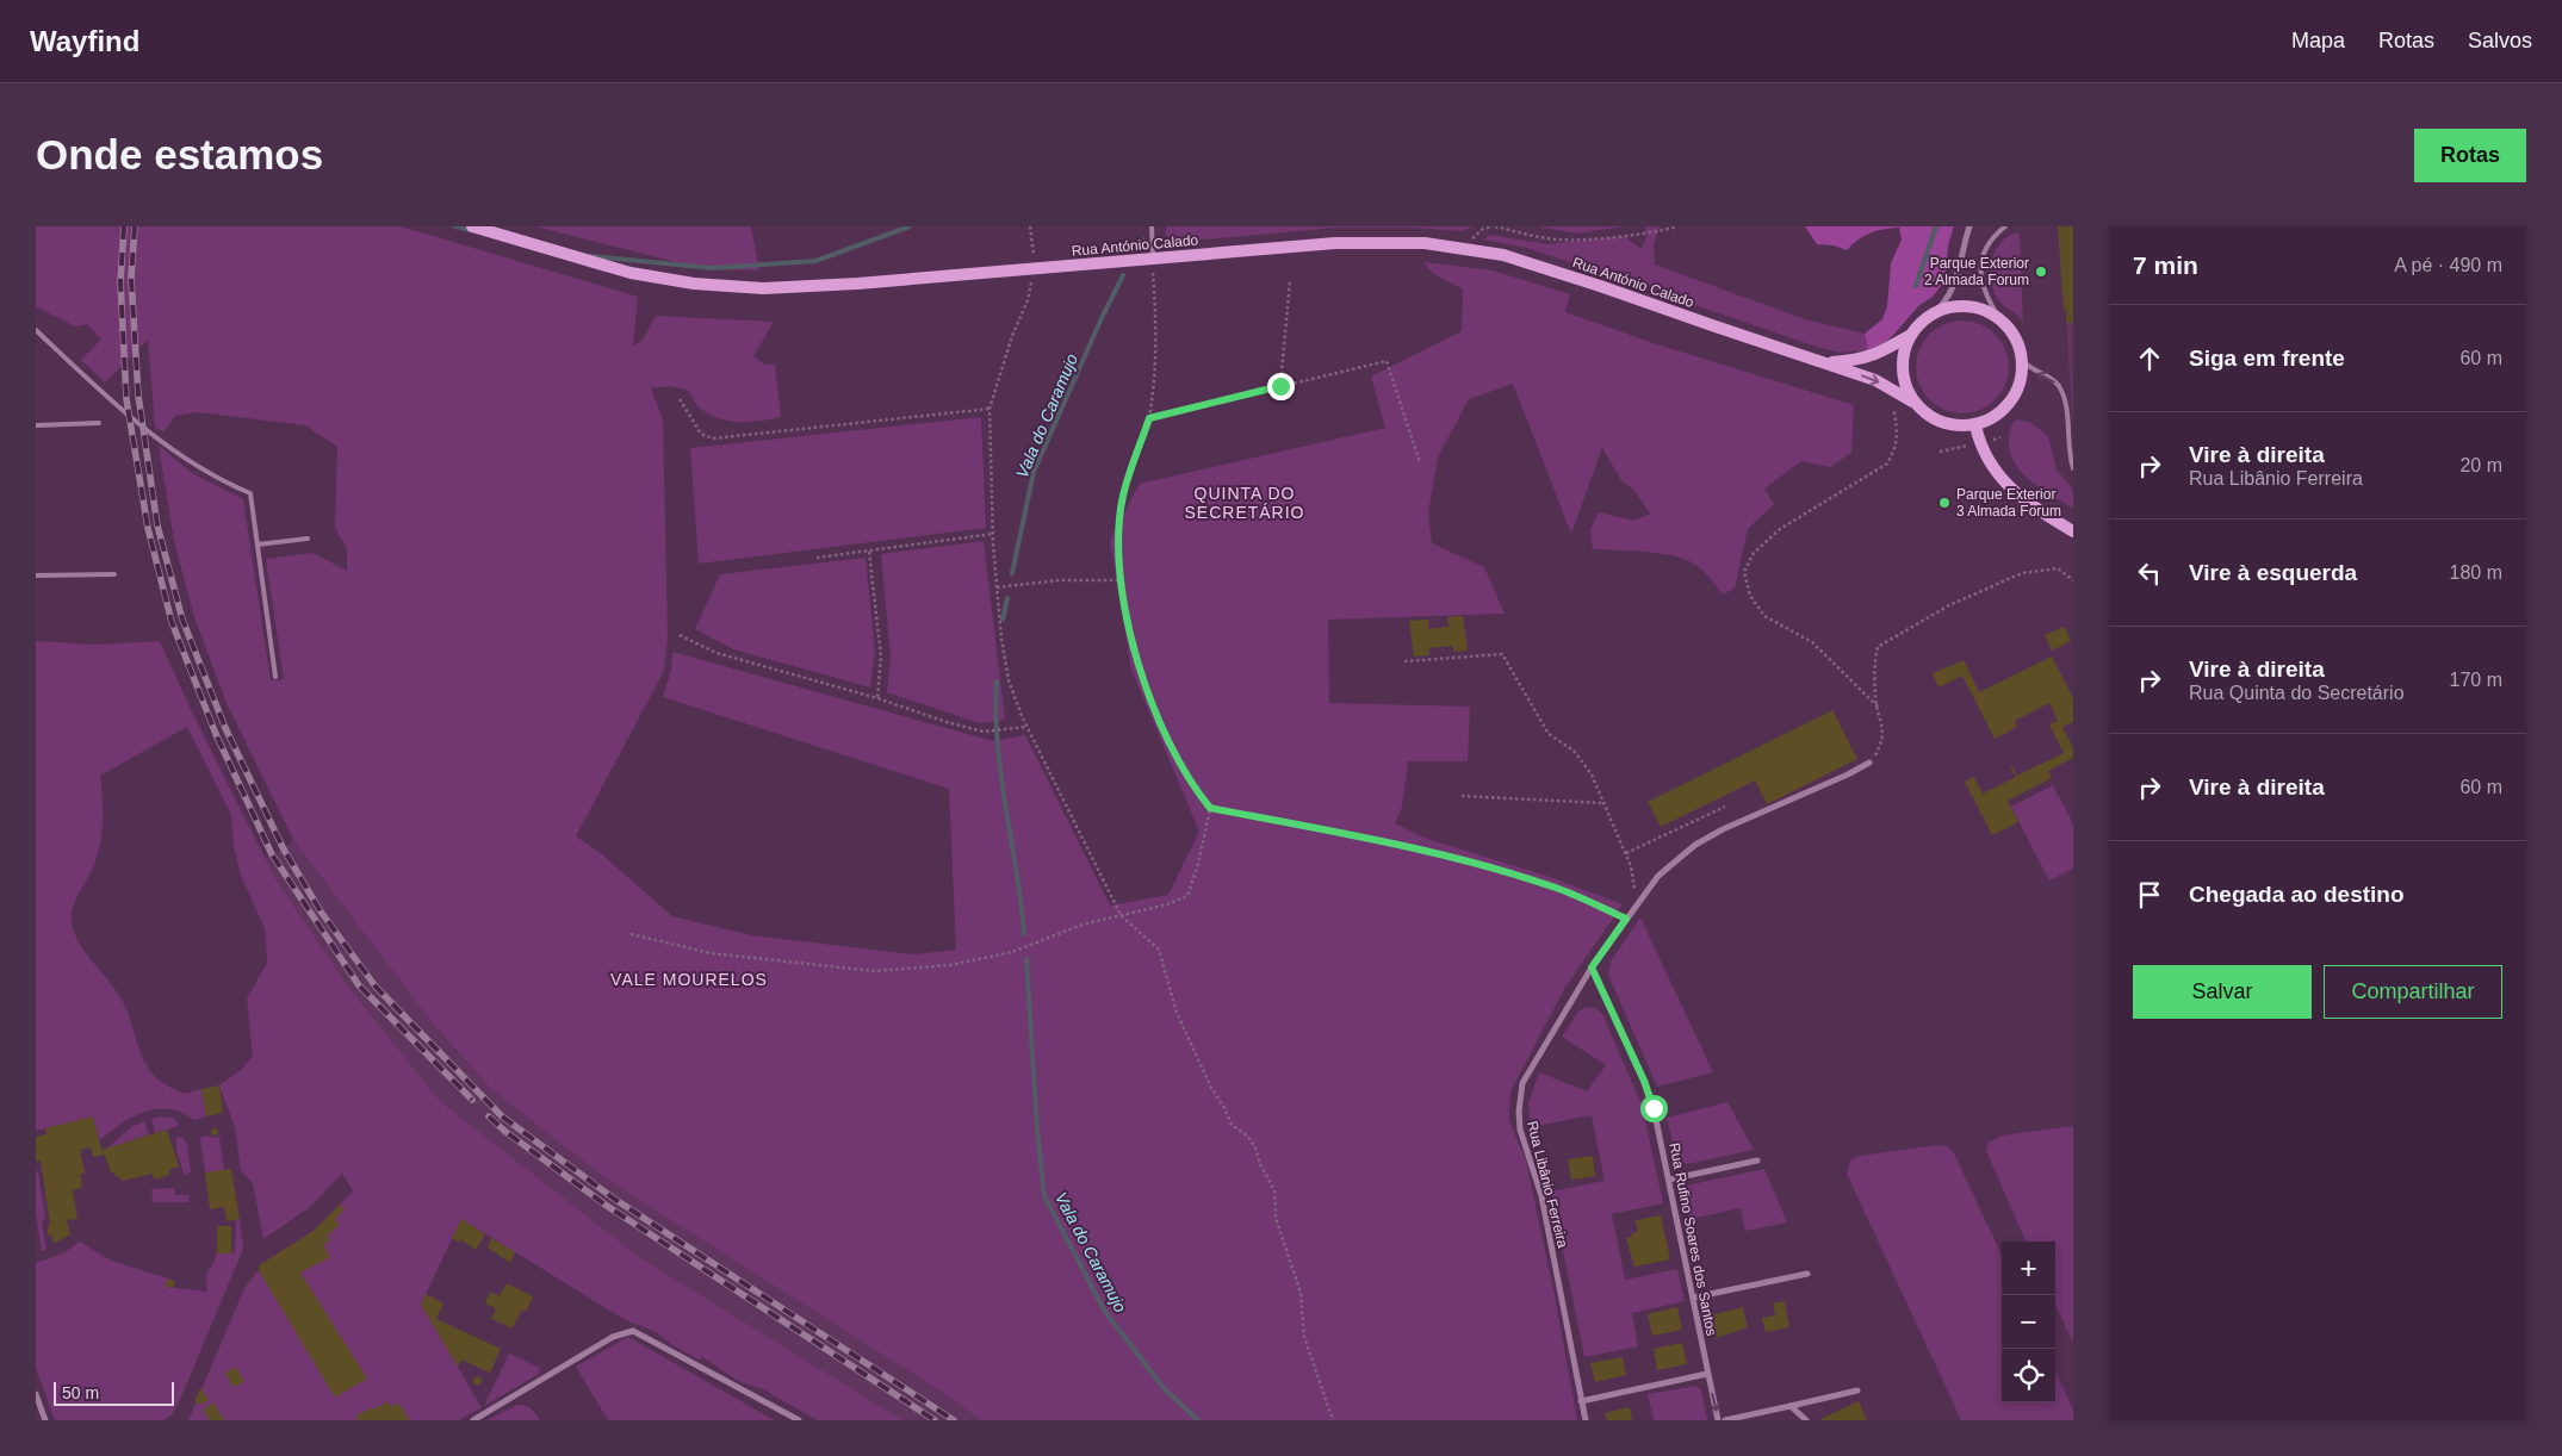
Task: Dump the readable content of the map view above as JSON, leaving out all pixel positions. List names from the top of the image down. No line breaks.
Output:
{"streets":{"street":["Rua António Calado","Rua Libânio Ferreira","Rua Rufino Soares dos Santos"]},"crossings":[["Rua Libânio Ferreira","Rua Rufino Soares dos Santos"]],"districts":["QUINTA DO SECRETÁRIO","VALE MOURELOS"],"water":["Vala do Caramujo"],"places":["Parque Exterior 2 Almada Forum","Parque Exterior 3 Almada Forum"],"scale_bar":"50 m","page":{"header":"Wayfind","nav":["Mapa","Rotas","Salvos"],"buttons":["Rotas",["Salvar","Compartilhar"]],"title":"Onde estamos","heading":["7 min","A pé · 490 m"],"list":[["Siga em frente","60 m"],["Vire à direita","Rua Libânio Ferreira","20 m"],["Vire à esquerda","180 m"],["Vire à direita","Rua Quinta do Secretário","170 m"],["Vire à direita","60 m"],"Chegada ao destino"],"map_buttons":["+","−"],"scale":"50 m"}}
